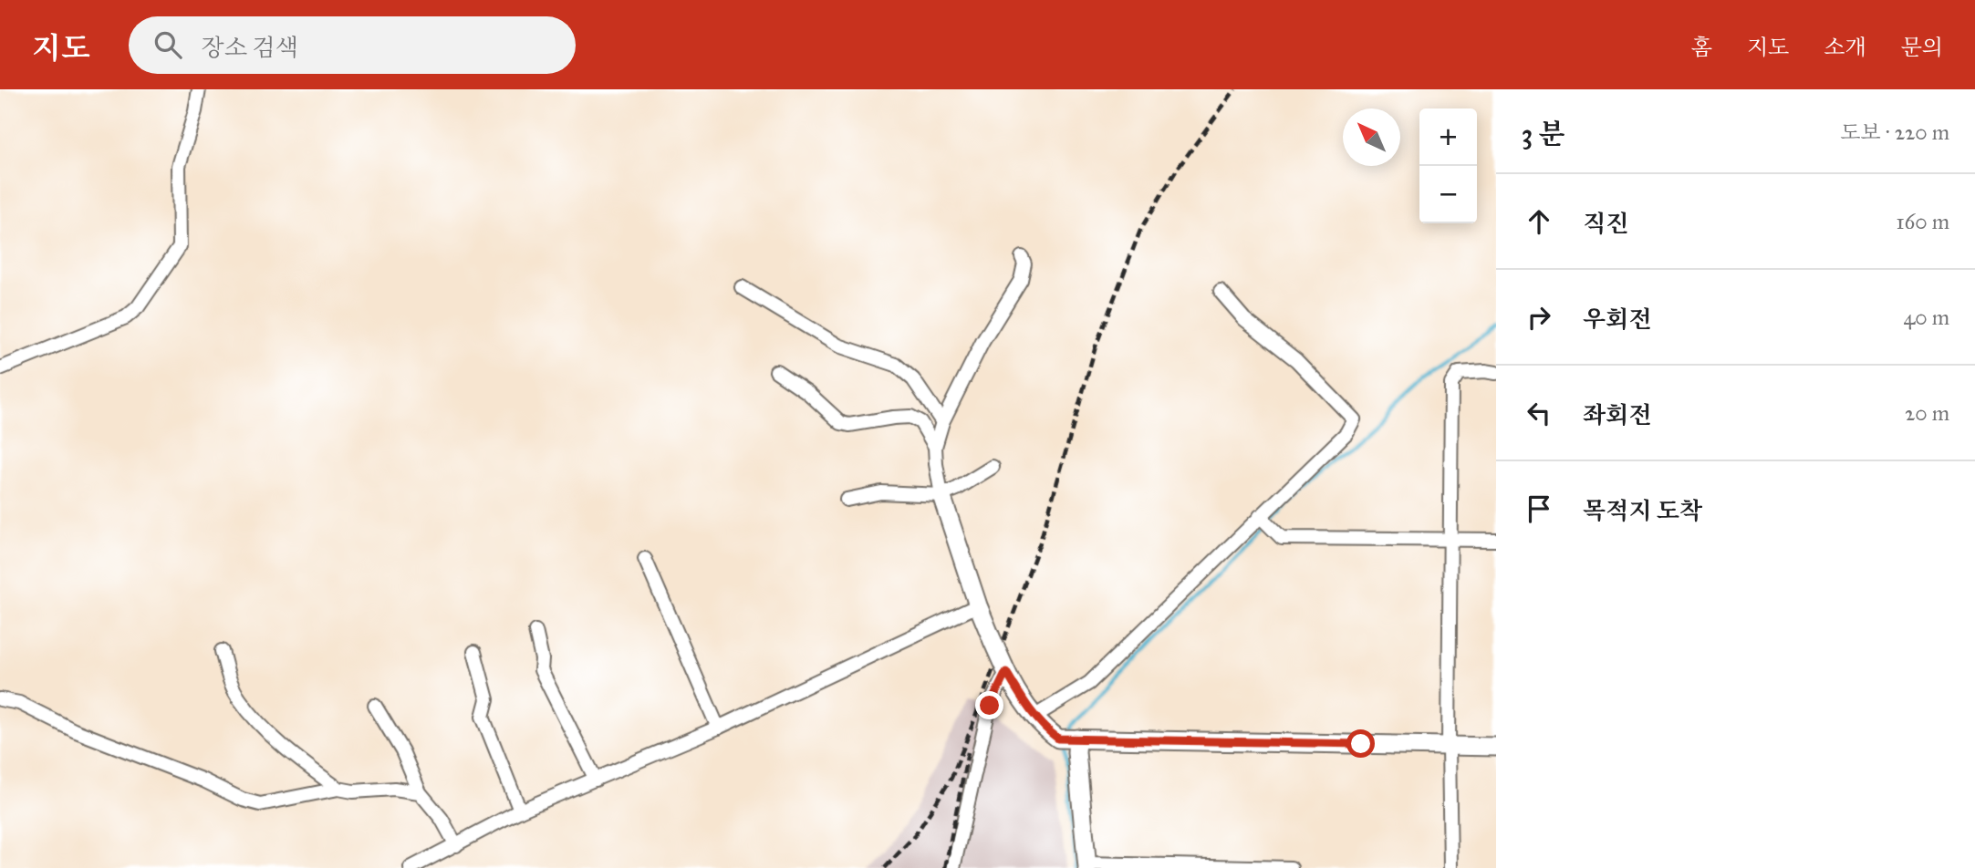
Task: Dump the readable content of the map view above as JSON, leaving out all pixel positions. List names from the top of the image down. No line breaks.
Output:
{"north":"top left","page":{"header":"지도","search":"장소 검색","nav":["홈","지도","소개","문의"],"heading":["3 분","도보 · 220 m"],"map_buttons":["+","−"],"list":[["직진","160 m"],["우회전","40 m"],["좌회전","20 m"],"목적지 도착"]}}
